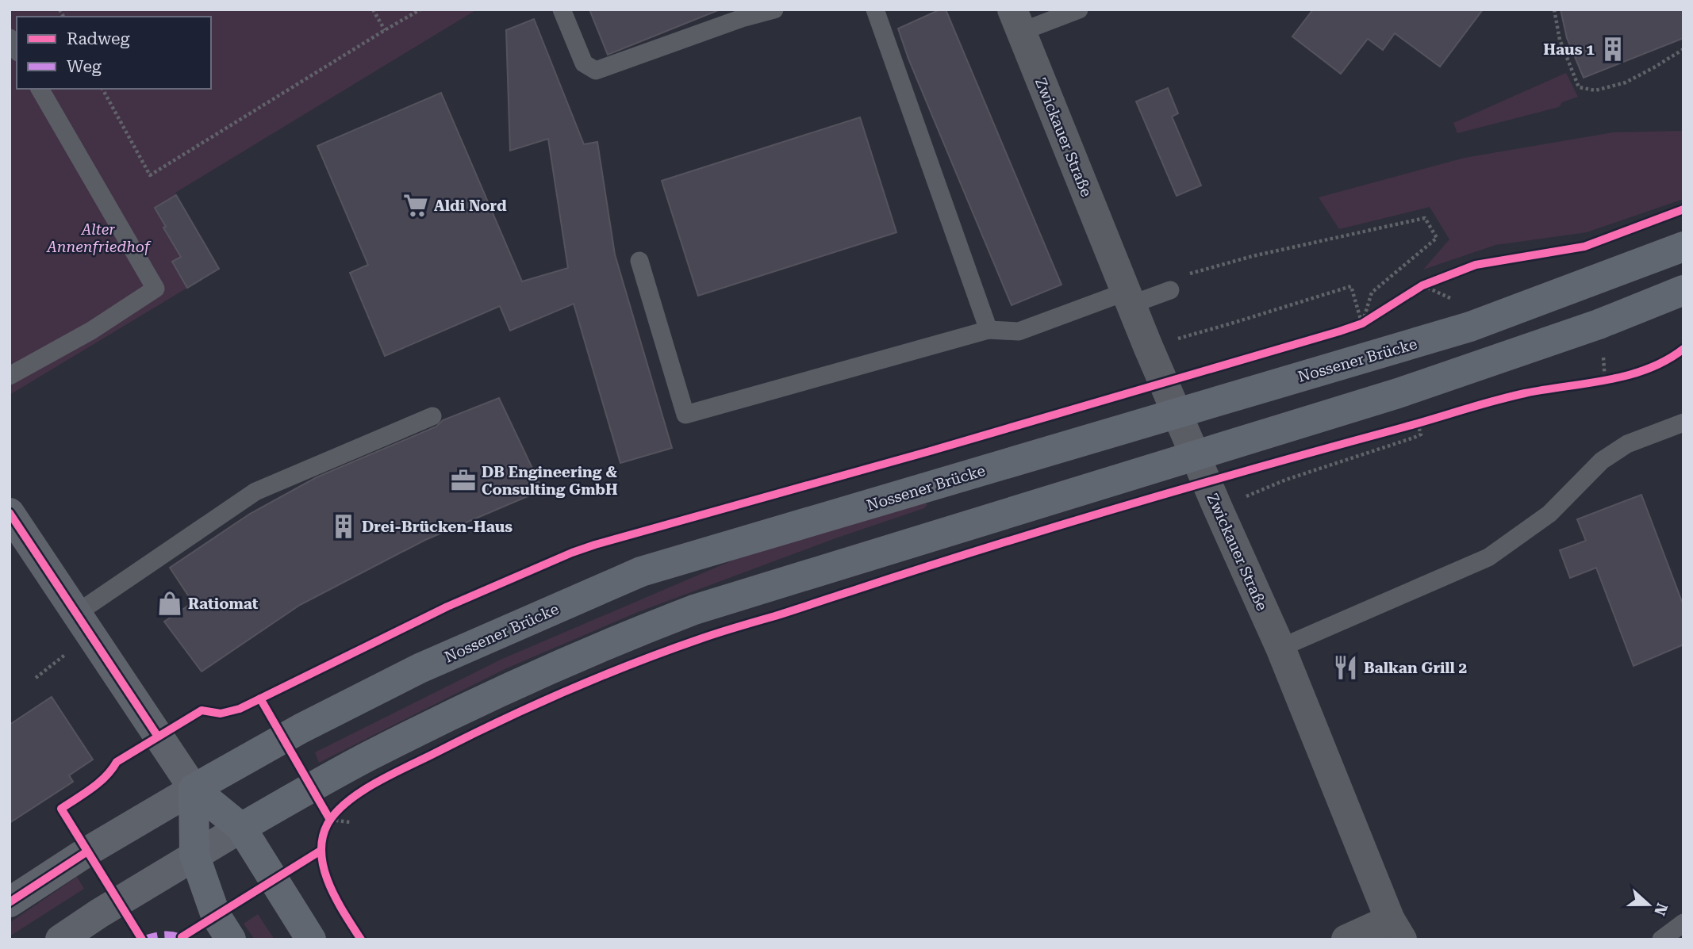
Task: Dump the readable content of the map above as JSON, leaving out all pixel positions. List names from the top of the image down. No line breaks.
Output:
{"streets":{"main road":["Nossener Brücke"],"street":["Zwickauer Straße"]},"parks":["Alter Annenfriedhof"],"places":{"building":["Haus 1","Drei-Brücken-Haus"],"supermarket":["Aldi Nord"],"office":["DB Engineering & Consulting GmbH"],"shop":["Ratiomat"],"restaurant":["Balkan Grill 2"]},"legend":["Radweg","Weg"],"north":"right"}
